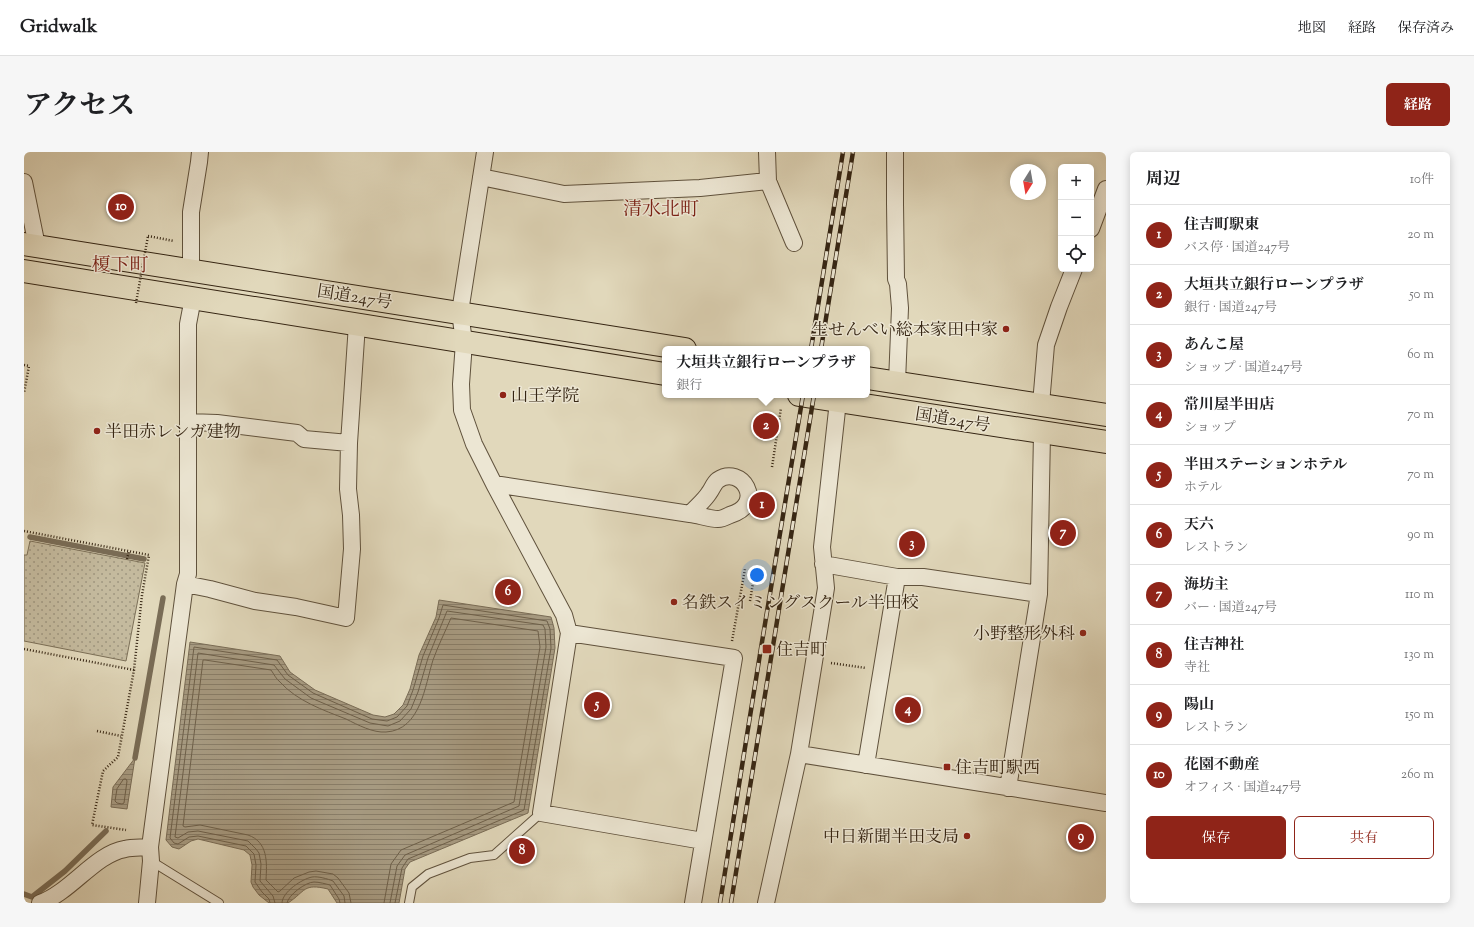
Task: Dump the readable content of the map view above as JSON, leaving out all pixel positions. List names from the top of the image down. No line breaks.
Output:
{"streets":{"highway":["国道247号"]},"districts":["清水北町","榎下町"],"places":{"other":["生せんべい総本家田中家","山王学院","半田赤レンガ建物","名鉄スイミングスクール半田校","小野整形外科","中日新聞半田支局"],"transit":["住吉町","住吉町駅西"]},"north":"bottom","page":{"header":"Gridwalk","nav":["地図","経路","保存済み"],"title":"アクセス","buttons":["経路",["保存","共有"]],"heading":["周辺","10件"],"map_buttons":["+","−"],"pins":["10","2","1","7","3","6","5","4","9","8"],"list":[{"mark":"1","name":"住吉町駅東","note":"バス停 · 国道247号","value":"20 m"},{"mark":"2","name":"大垣共立銀行ローンプラザ","note":"銀行 · 国道247号","value":"50 m"},{"mark":"3","name":"あんこ屋","note":"ショップ · 国道247号","value":"60 m"},{"mark":"4","name":"常川屋半田店","note":"ショップ","value":"70 m"},{"mark":"5","name":"半田ステーションホテル","note":"ホテル","value":"70 m"},{"mark":"6","name":"天六","note":"レストラン","value":"90 m"},{"mark":"7","name":"海坊主","note":"バー · 国道247号","value":"110 m"},{"mark":"8","name":"住吉神社","note":"寺社","value":"130 m"},{"mark":"9","name":"陽山","note":"レストラン","value":"150 m"},{"mark":"10","name":"花園不動産","note":"オフィス · 国道247号","value":"260 m"}],"popup":["大垣共立銀行ローンプラザ","銀行"]}}
